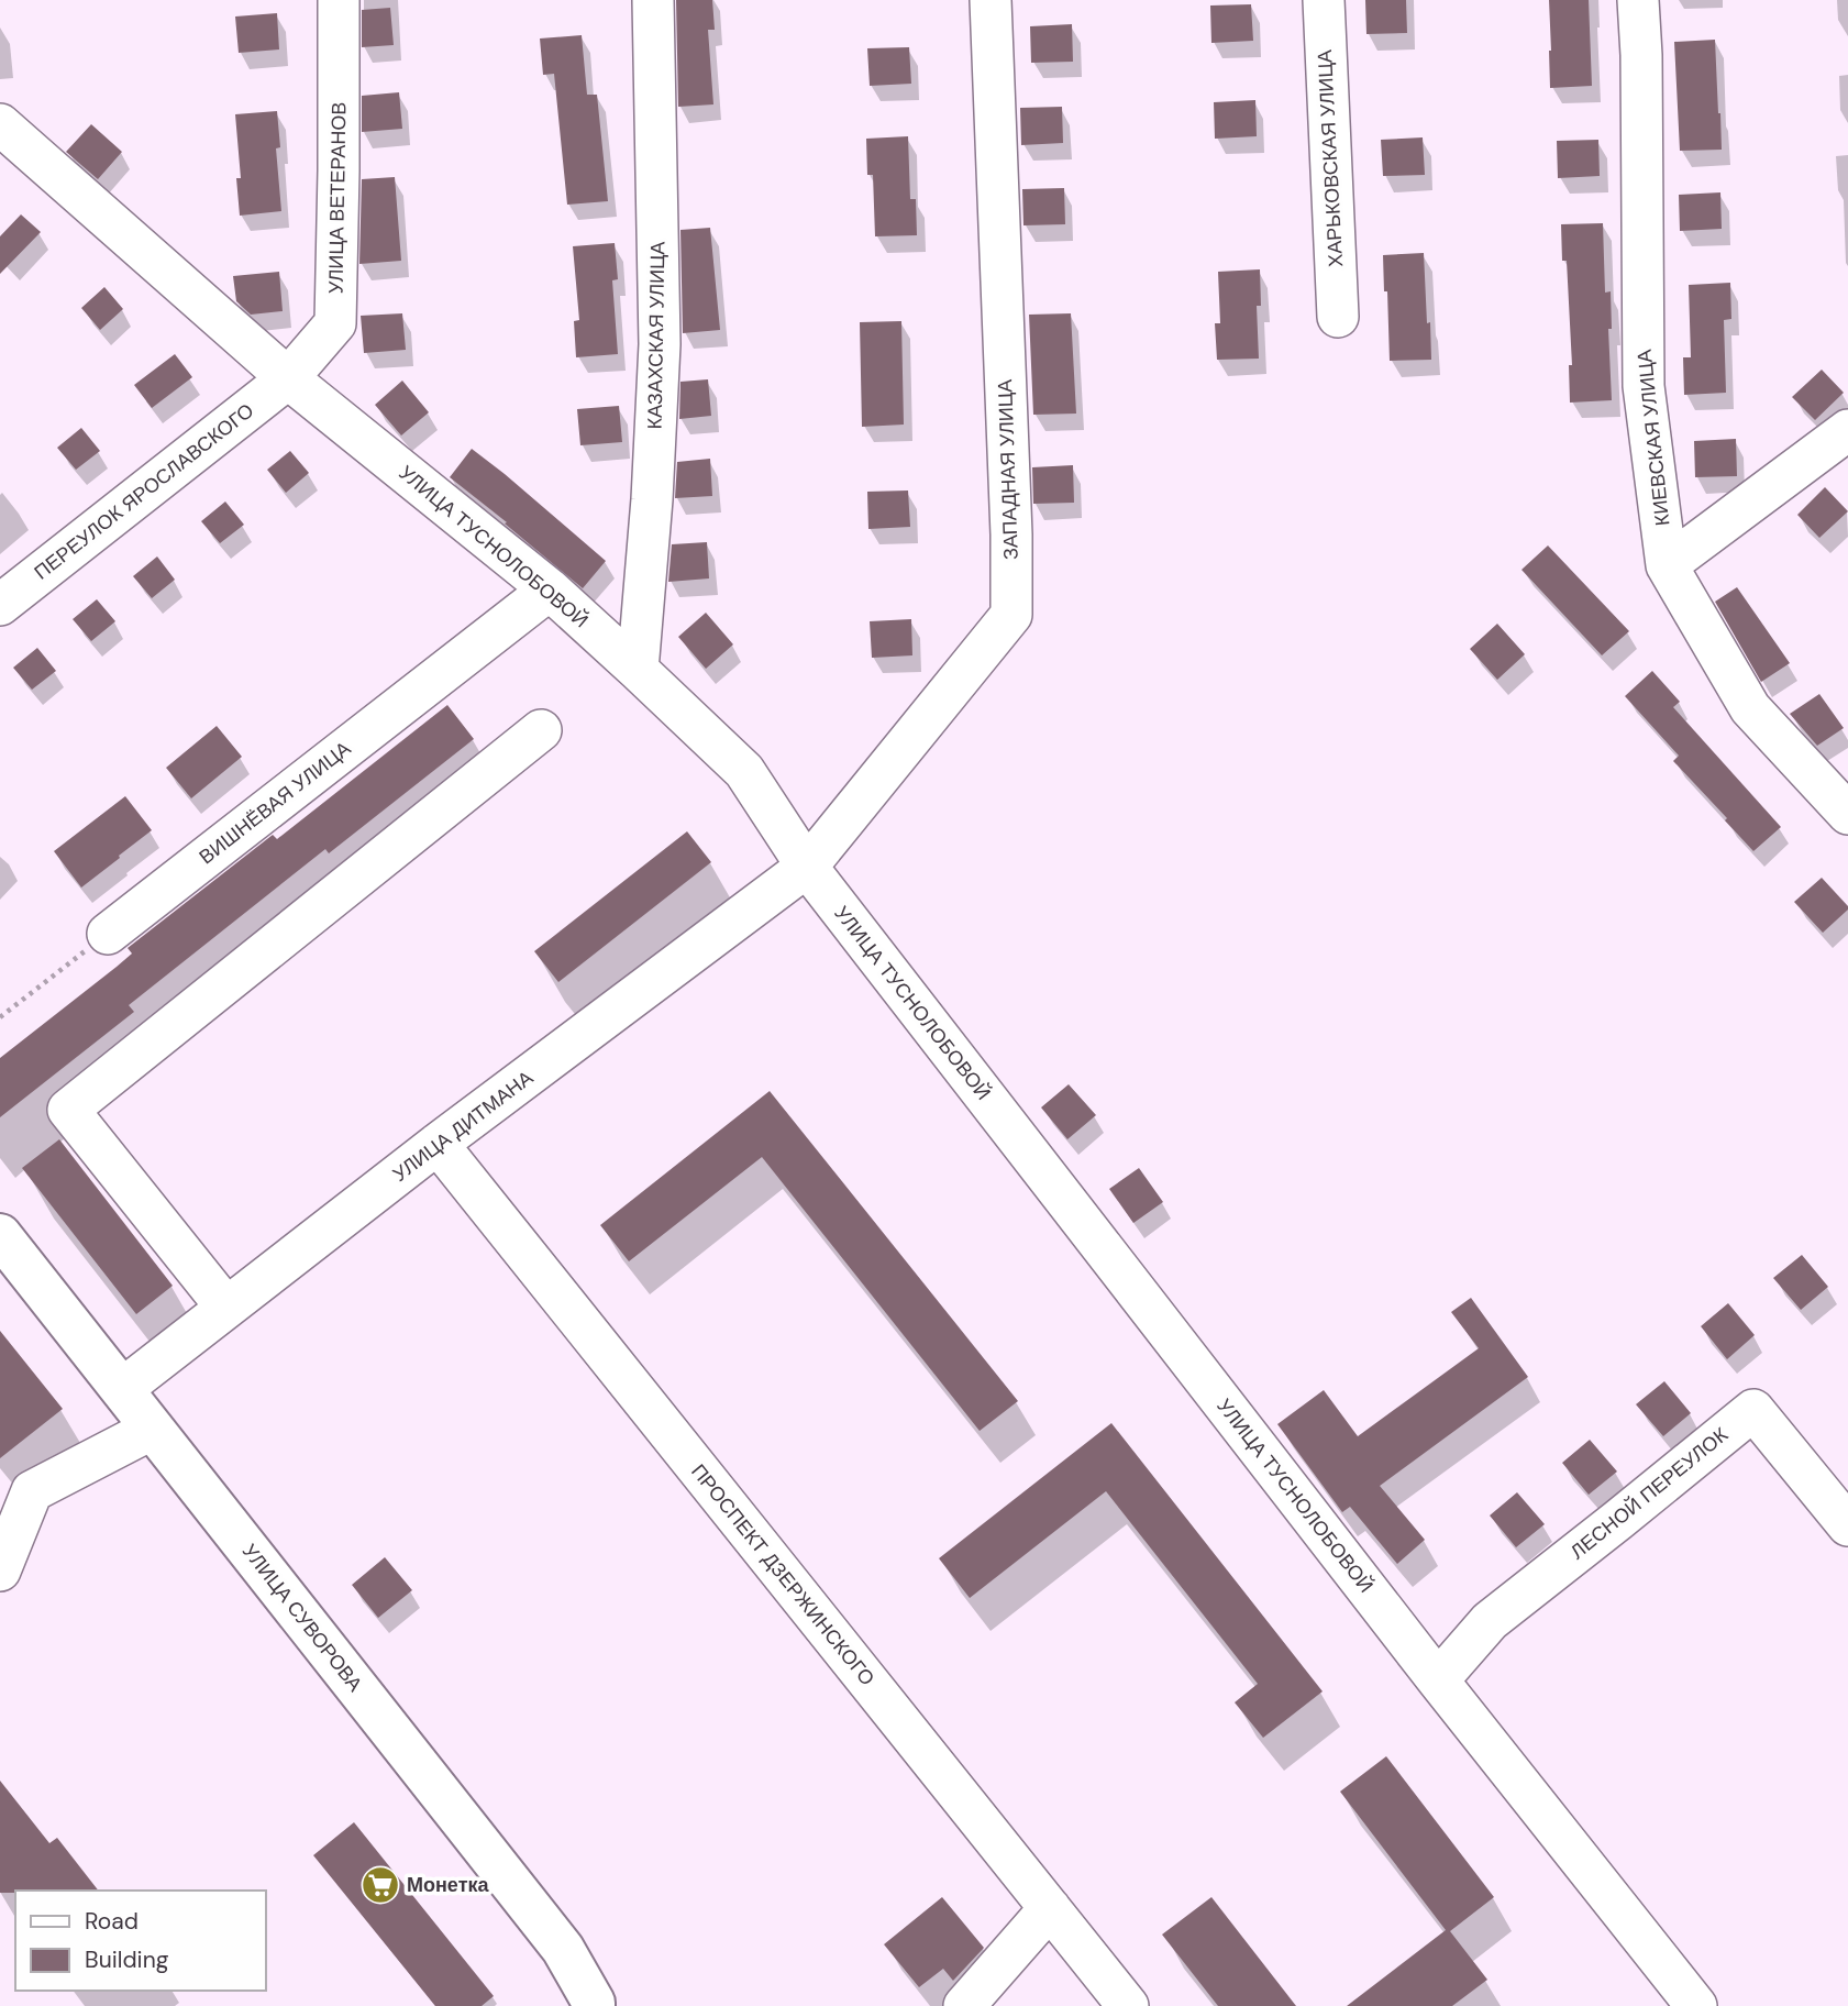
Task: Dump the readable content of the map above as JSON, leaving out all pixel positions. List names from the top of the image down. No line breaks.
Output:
{"streets":{"main road":["УЛИЦА СУВОРОВА"],"street":["ХАРЬКОВСКАЯ УЛИЦА","УЛИЦА ВЕТЕРАНОВ","КАЗАХСКАЯ УЛИЦА","КИЕВСКАЯ УЛИЦА","ЗАПАДНАЯ УЛИЦА","ПЕРЕУЛОК ЯРОСЛАВСКОГО","УЛИЦА ТУСНОЛОБОВОЙ","ВИШНЁВАЯ УЛИЦА","УЛИЦА ДИТМАНА","ЛЕСНОЙ ПЕРЕУЛОК","ПРОСПЕКТ ДЗЕРЖИНСКОГО"]},"crossings":[["УЛИЦА ВЕТЕРАНОВ","ПЕРЕУЛОК ЯРОСЛАВСКОГО"],["УЛИЦА ВЕТЕРАНОВ","УЛИЦА ТУСНОЛОБОВОЙ"],["КАЗАХСКАЯ УЛИЦА","УЛИЦА ТУСНОЛОБОВОЙ"],["ЗАПАДНАЯ УЛИЦА","УЛИЦА ТУСНОЛОБОВОЙ"],["ЗАПАДНАЯ УЛИЦА","УЛИЦА ДИТМАНА"],["ПЕРЕУЛОК ЯРОСЛАВСКОГО","УЛИЦА ТУСНОЛОБОВОЙ"],["УЛИЦА ТУСНОЛОБОВОЙ","ВИШНЁВАЯ УЛИЦА"],["УЛИЦА ТУСНОЛОБОВОЙ","УЛИЦА ДИТМАНА"],["УЛИЦА ТУСНОЛОБОВОЙ","ЛЕСНОЙ ПЕРЕУЛОК"],["УЛИЦА ДИТМАНА","ПРОСПЕКТ ДЗЕРЖИНСКОГО"],["УЛИЦА ДИТМАНА","УЛИЦА СУВОРОВА"]],"places":{"supermarket":["Монетка"]},"legend":["Road","Building"]}
